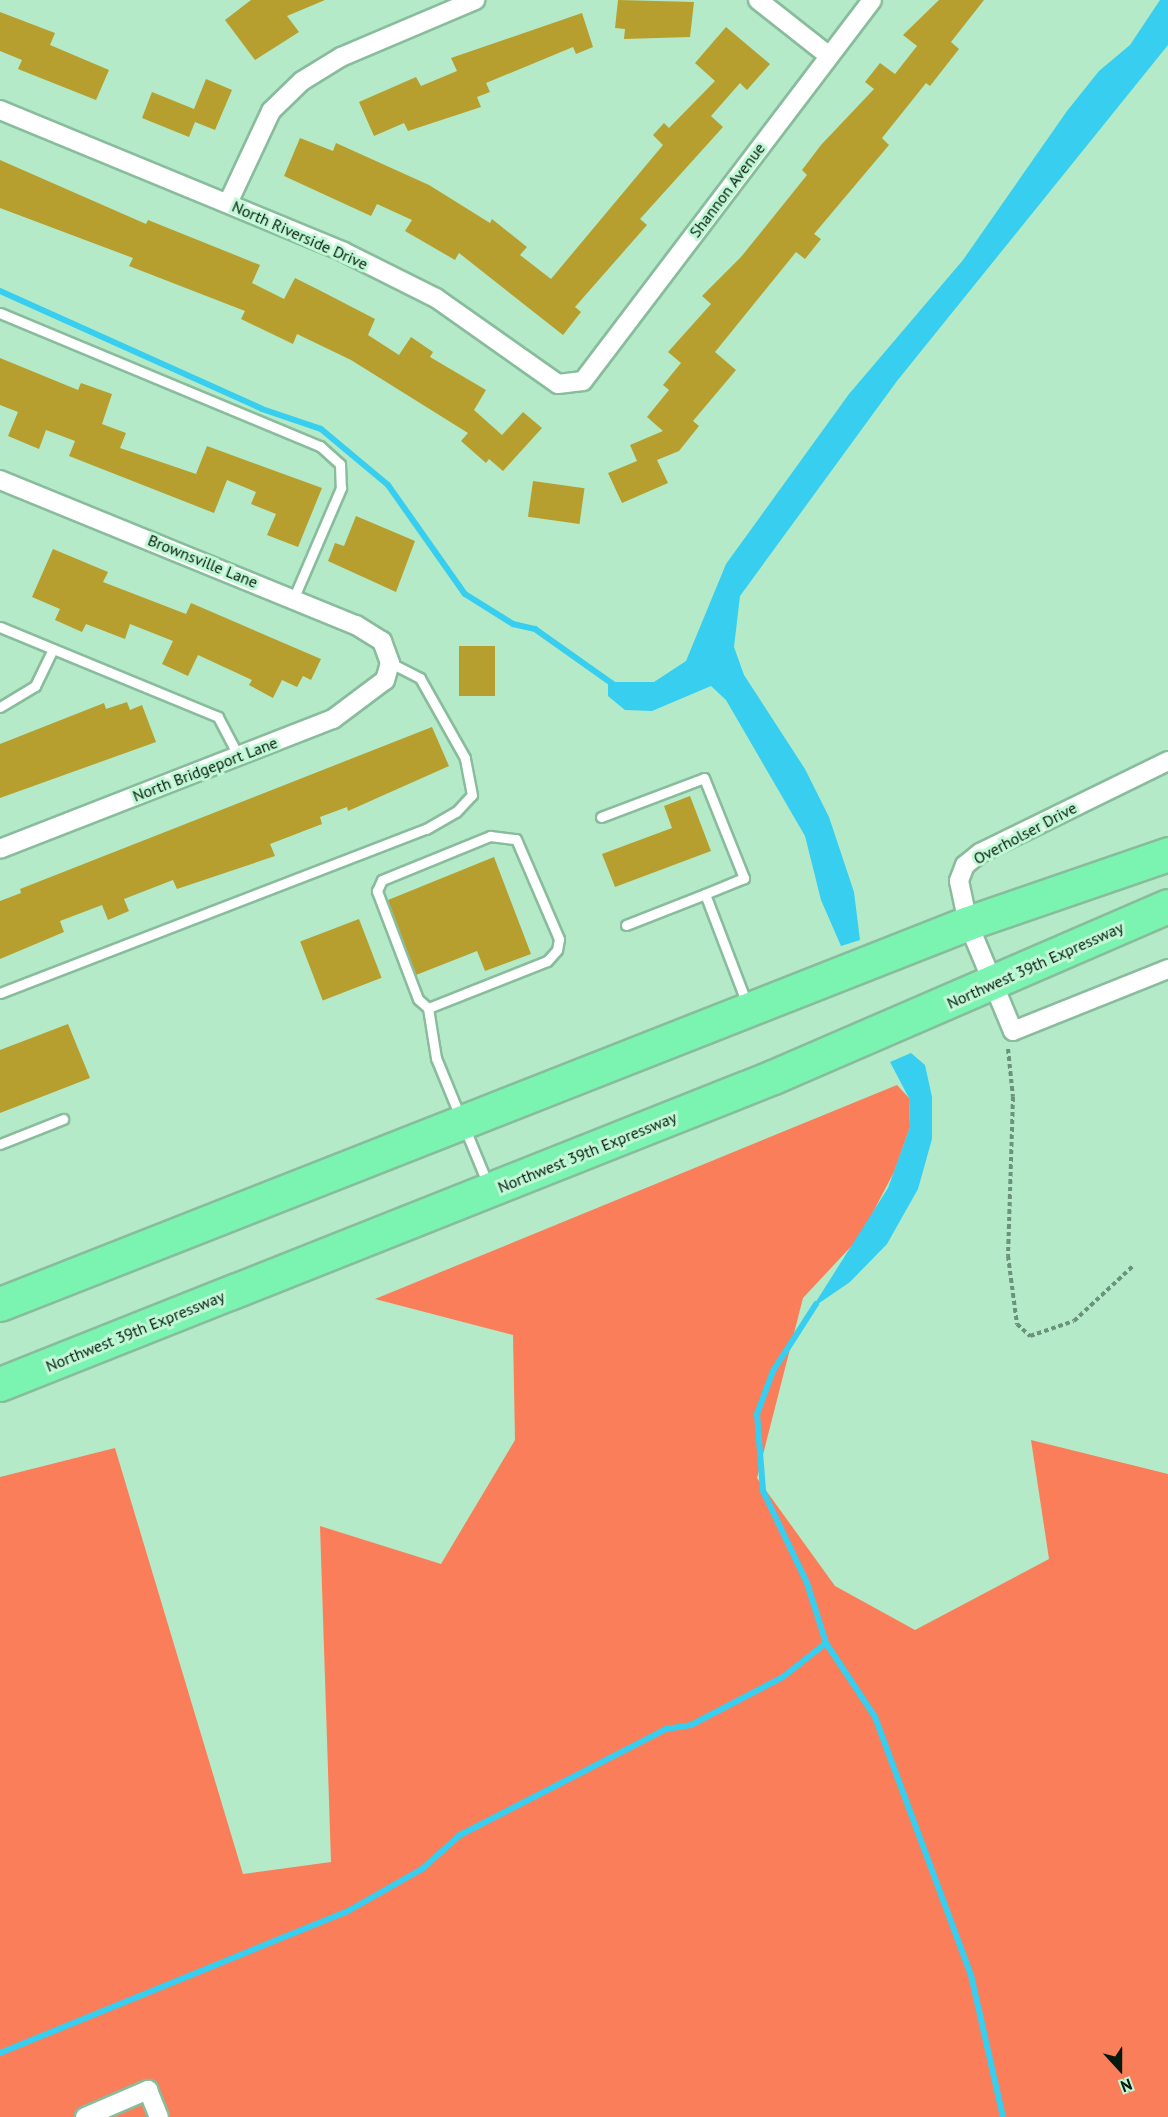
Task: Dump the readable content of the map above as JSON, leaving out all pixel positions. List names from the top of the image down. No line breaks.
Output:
{"streets":{"highway":["Northwest 39th Expressway"],"street":["Shannon Avenue","North Riverside Drive","Brownsville Lane","North Bridgeport Lane","Overholser Drive"]},"crossings":[["Shannon Avenue","North Riverside Drive"],["Brownsville Lane","North Bridgeport Lane"],["Overholser Drive","Northwest 39th Expressway"]],"north":"bottom"}
